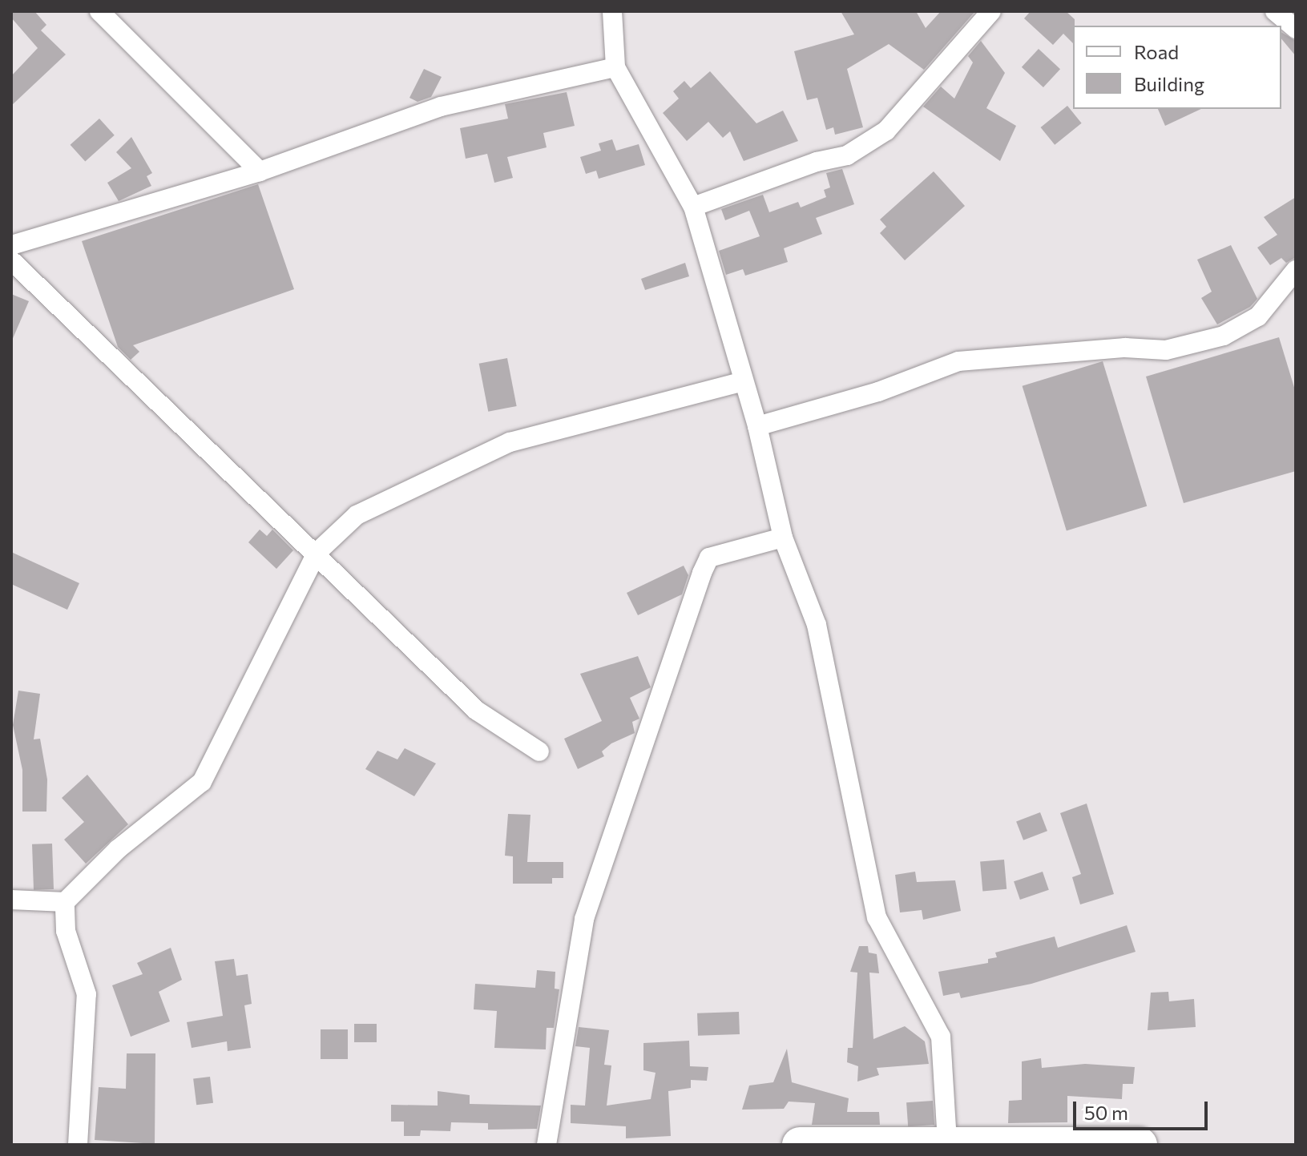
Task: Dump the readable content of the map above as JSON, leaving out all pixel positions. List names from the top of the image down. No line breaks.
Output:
{"legend":["Road","Building"],"scale_bar":"50 m"}
